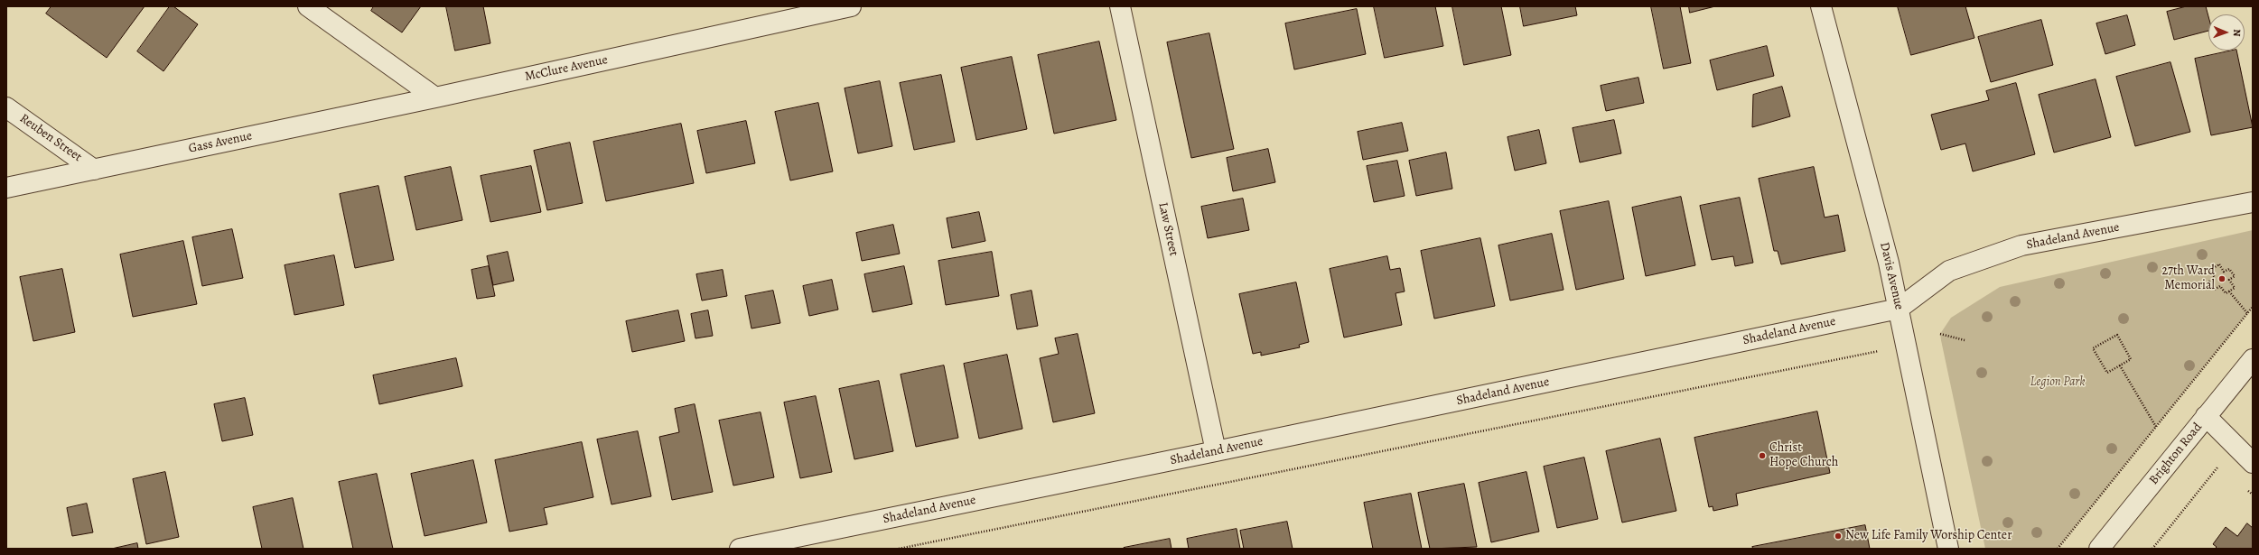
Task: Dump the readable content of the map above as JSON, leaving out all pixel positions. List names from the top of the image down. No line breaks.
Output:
{"streets":{"street":["McClure Avenue","Reuben Street","Gass Avenue","Law Street","Shadeland Avenue","Davis Avenue","Brighton Road"]},"crossings":[["McClure Avenue","Gass Avenue"],["Reuben Street","Gass Avenue"],["Law Street","Shadeland Avenue"],["Shadeland Avenue","Davis Avenue"]],"parks":["Legion Park"],"places":["27th Ward Memorial","Christ Hope Church","New Life Family Worship Center"],"north":"right"}
